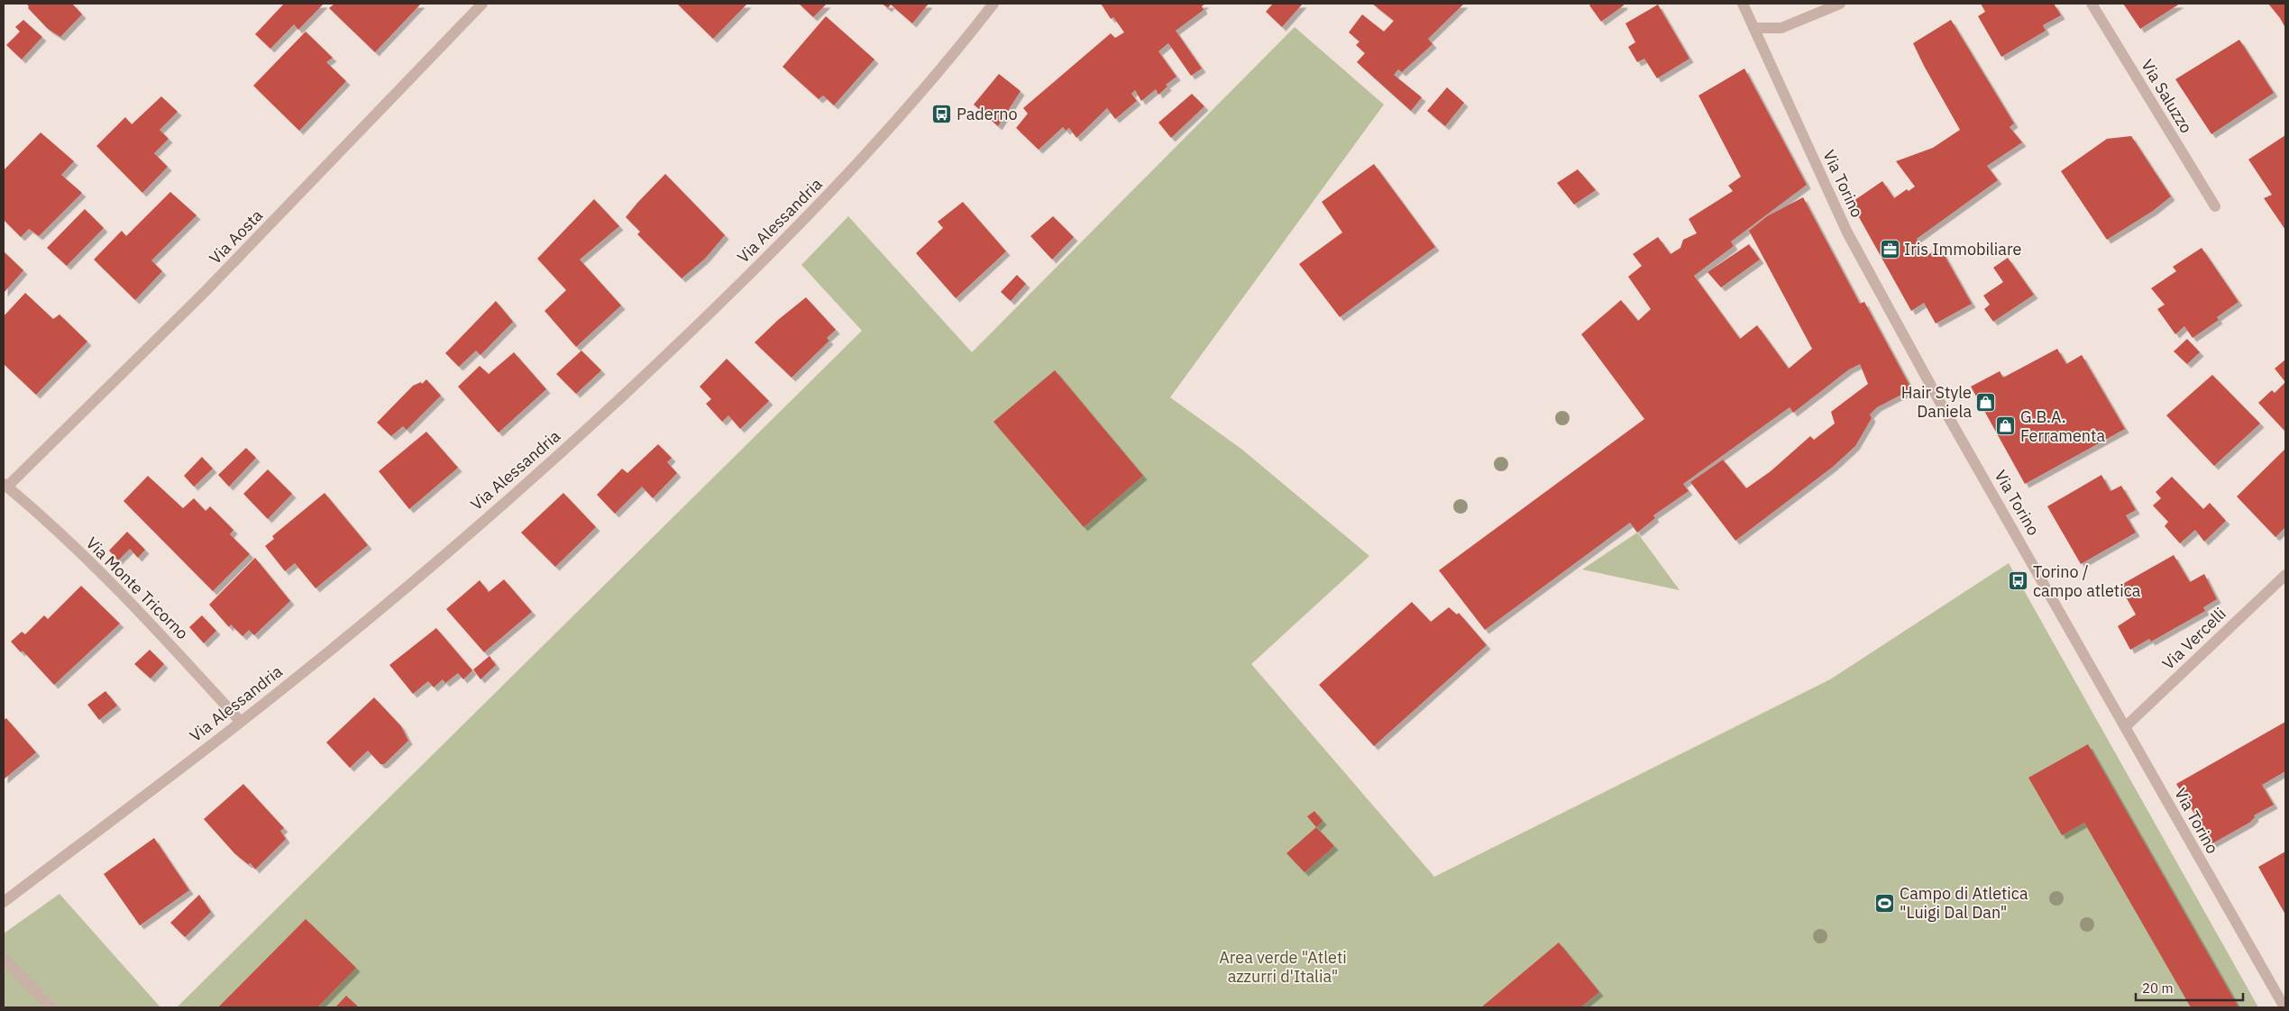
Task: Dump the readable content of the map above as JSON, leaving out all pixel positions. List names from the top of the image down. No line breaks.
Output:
{"streets":{"street":["Via Saluzzo","Via Torino","Via Alessandria","Via Aosta","Via Monte Tricorno","Via Vercelli"]},"crossings":[["Via Torino","Via Vercelli"],["Via Alessandria","Via Monte Tricorno"],["Via Aosta","Via Monte Tricorno"]],"parks":["Area verde \"Atleti azzurri d'Italia\""],"places":{"bus stop":["Paderno","Torino / campo atletica"],"office":["Iris Immobiliare"],"shop":["Hair Style Daniela","G.B.A. Ferramenta"],"sports":["Campo di Atletica \"Luigi Dal Dan\""]},"scale_bar":"20 m"}
